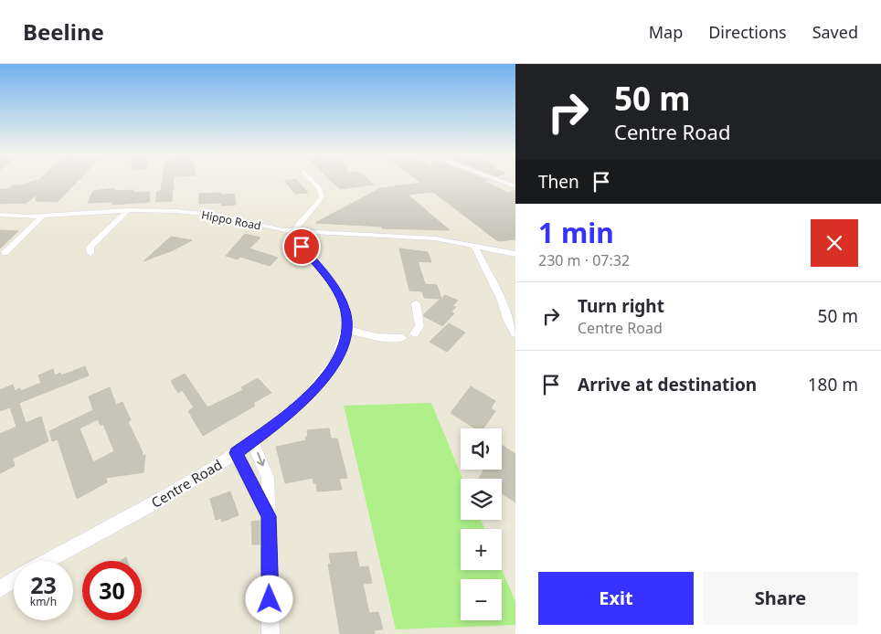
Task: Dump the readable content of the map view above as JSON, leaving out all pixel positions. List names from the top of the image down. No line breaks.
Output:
{"streets":{"street":["Hippo Road","Centre Road"]},"crossings":[["Hippo Road","Centre Road"]],"page":{"header":"Beeline","nav":["Map","Directions","Saved"],"turn":["50 m","Centre Road"],"then":"Then","heading":["1 min","230 m · 07:32"],"list":[{"name":"Turn right","note":"Centre Road","value":"50 m"},{"name":"Arrive at destination","value":"180 m"}],"map_buttons":["+","−"],"speed":"23 km/h","limit":"30","buttons":["Exit","Share"]}}
